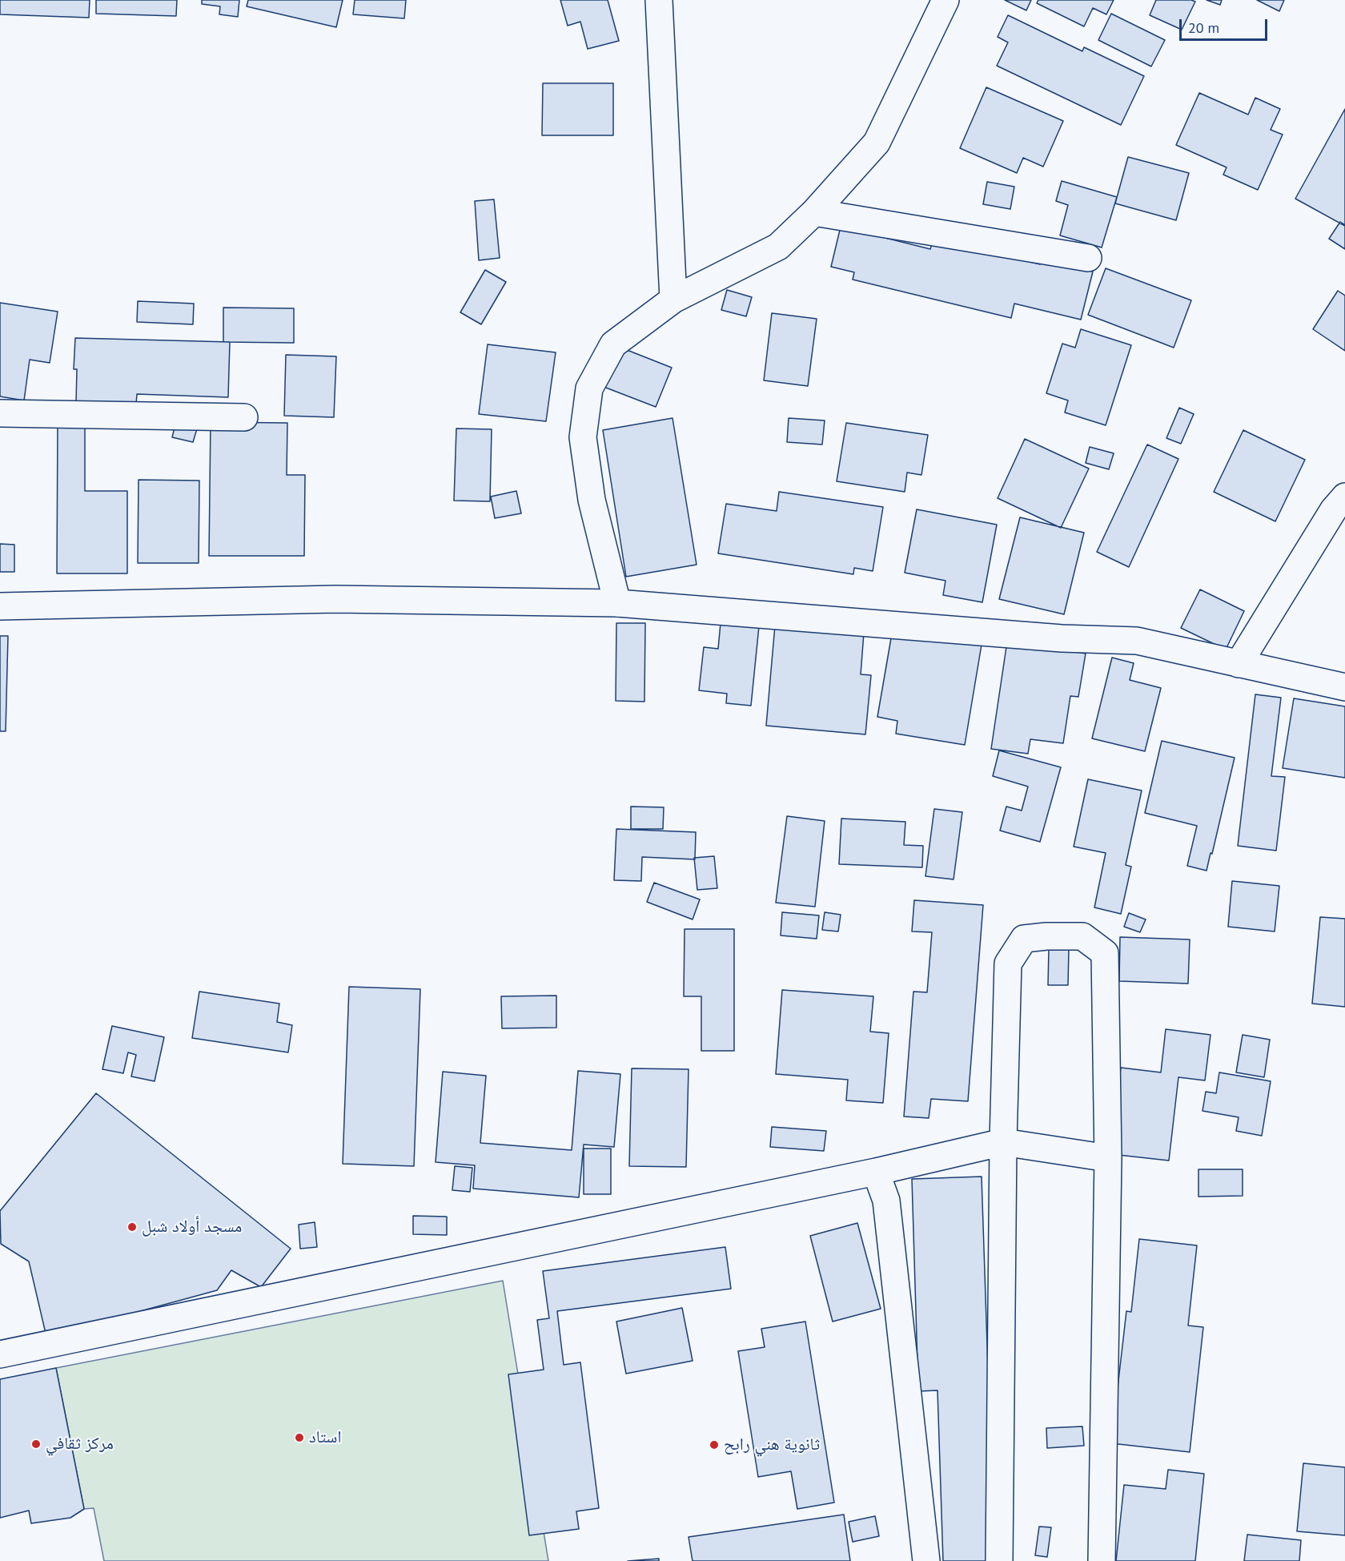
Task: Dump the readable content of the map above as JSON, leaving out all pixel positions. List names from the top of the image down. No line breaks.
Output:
{"places":["مسجد أولاد شبل","استاد","مركز ثقافي","ثانوية هني رابح"],"scale_bar":"20 m"}
